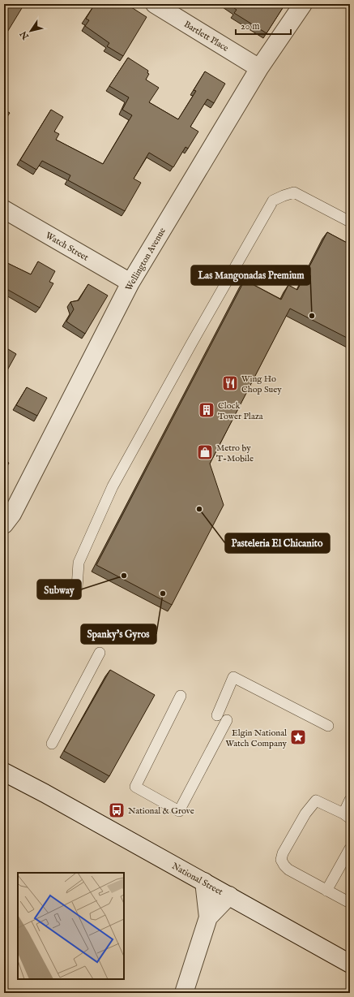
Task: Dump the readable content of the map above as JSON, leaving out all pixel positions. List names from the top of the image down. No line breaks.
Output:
{"streets":{"street":["Bartlett Place","Watch Street","Wellington Avenue","National Street"]},"crossings":[["Bartlett Place","Wellington Avenue"],["Watch Street","Wellington Avenue"]],"places":{"other":["Las Mangonadas Premium","Pasteleria El Chicanito","Subway","Spanky's Gyros"],"restaurant":["Wing Ho Chop Suey"],"building":["Clock Tower Plaza"],"shop":["Metro by T-Mobile"],"place":["Elgin National Watch Company"],"bus stop":["National & Grove"]},"scale_bar":"20 m","north":"bottom left"}
